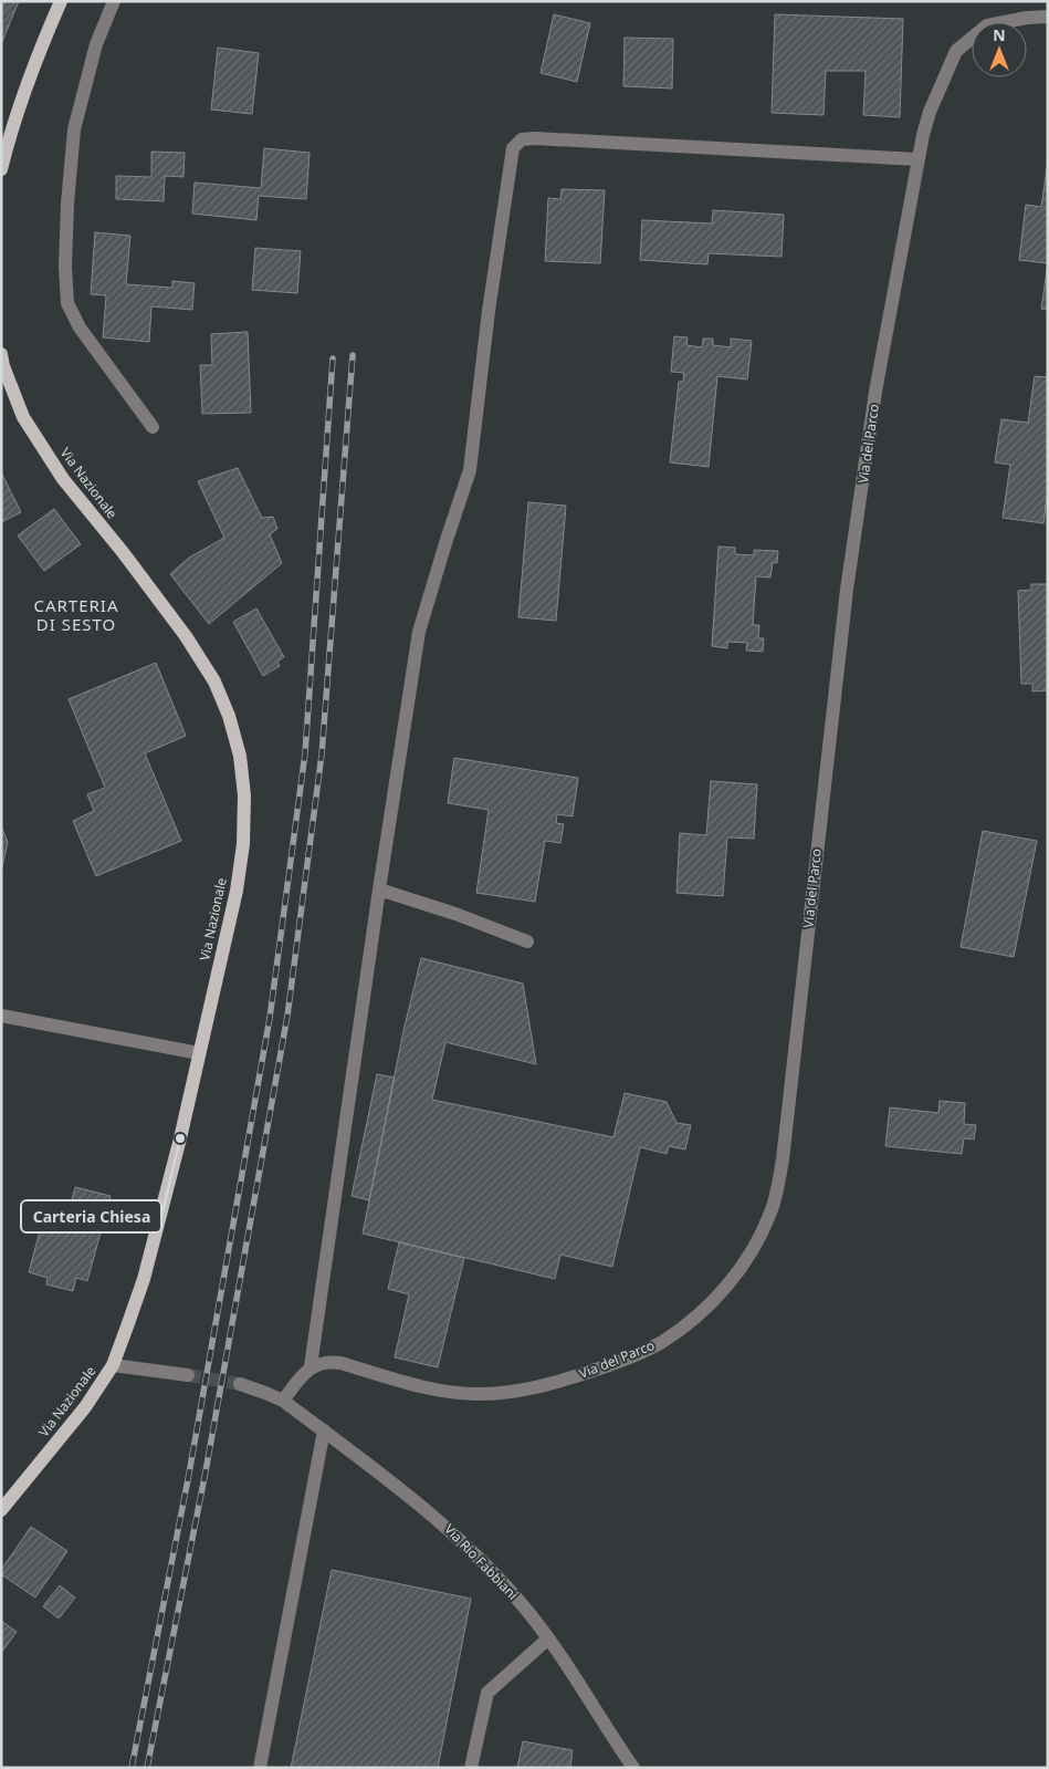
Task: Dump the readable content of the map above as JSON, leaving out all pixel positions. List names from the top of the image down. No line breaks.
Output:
{"streets":{"main road":["Via Nazionale"],"street":["Via del Parco","Via Rio Fabbiani"]},"districts":["CARTERIA DI SESTO"],"places":["Carteria Chiesa"],"north":"top"}
